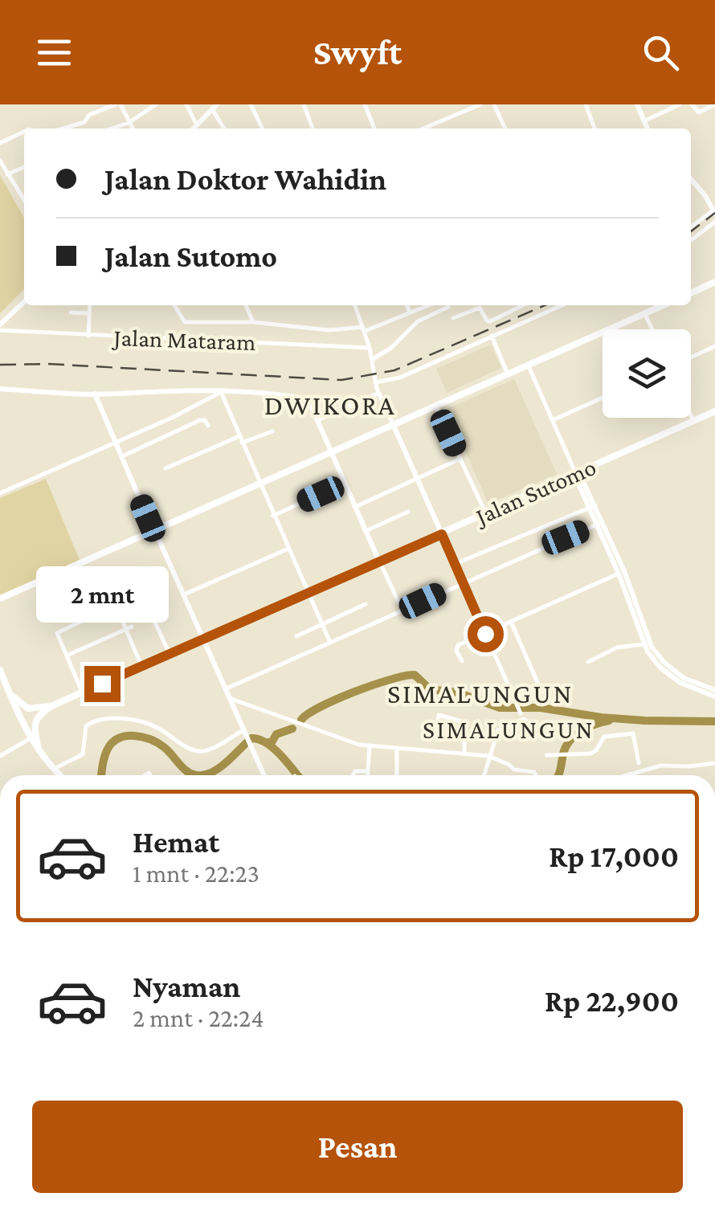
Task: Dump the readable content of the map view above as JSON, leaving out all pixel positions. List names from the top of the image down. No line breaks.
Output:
{"streets":{"main road":["Jalan Sutomo"],"street":["Jalan Mataram"]},"districts":["DWIKORA","SIMALUNGUN","SIMALUNGUN"],"page":{"header":"Swyft","banner":["Jalan Doktor Wahidin","Jalan Sutomo"],"bubble":"2 mnt","list":[{"name":"Hemat","note":"1 mnt · 22:23","value":"Rp 17,000"},{"name":"Nyaman","note":"2 mnt · 22:24","value":"Rp 22,900"}],"buttons":"Pesan"}}
